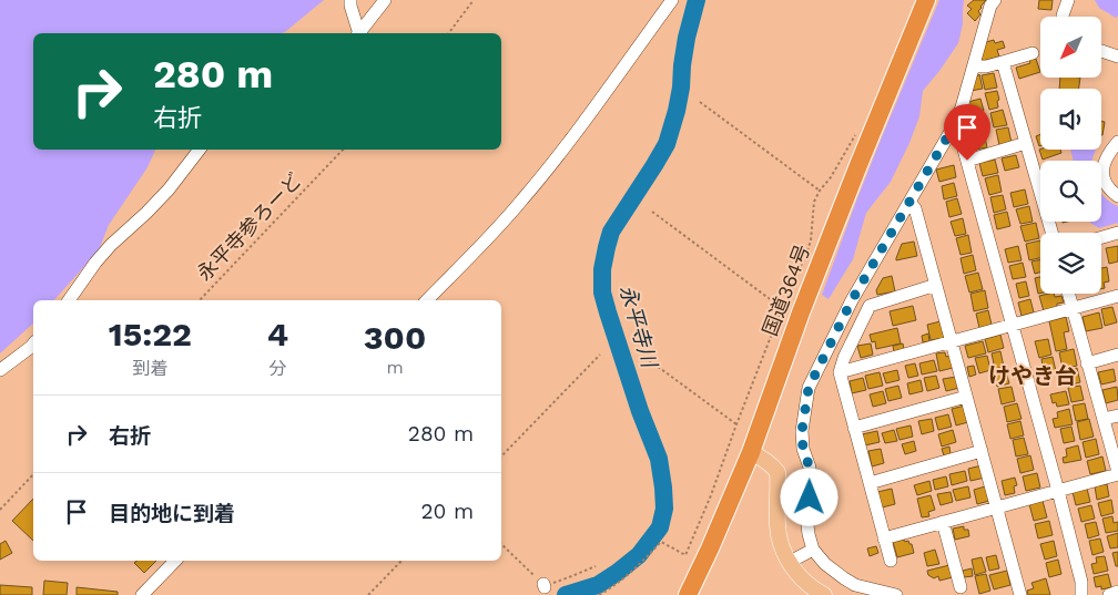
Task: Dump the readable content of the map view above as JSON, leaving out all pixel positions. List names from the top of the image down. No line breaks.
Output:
{"streets":{"highway":["国道364号"],"path":["永平寺参ろーど"]},"districts":["けやき台"],"water":["永平寺川"],"north":"bottom left","page":{"turn":["280 m","右折"],"eta":["15:22","到着","4","分","300","m"],"list":[{"name":"右折","value":"280 m"},{"name":"目的地に到着","value":"20 m"}]}}
